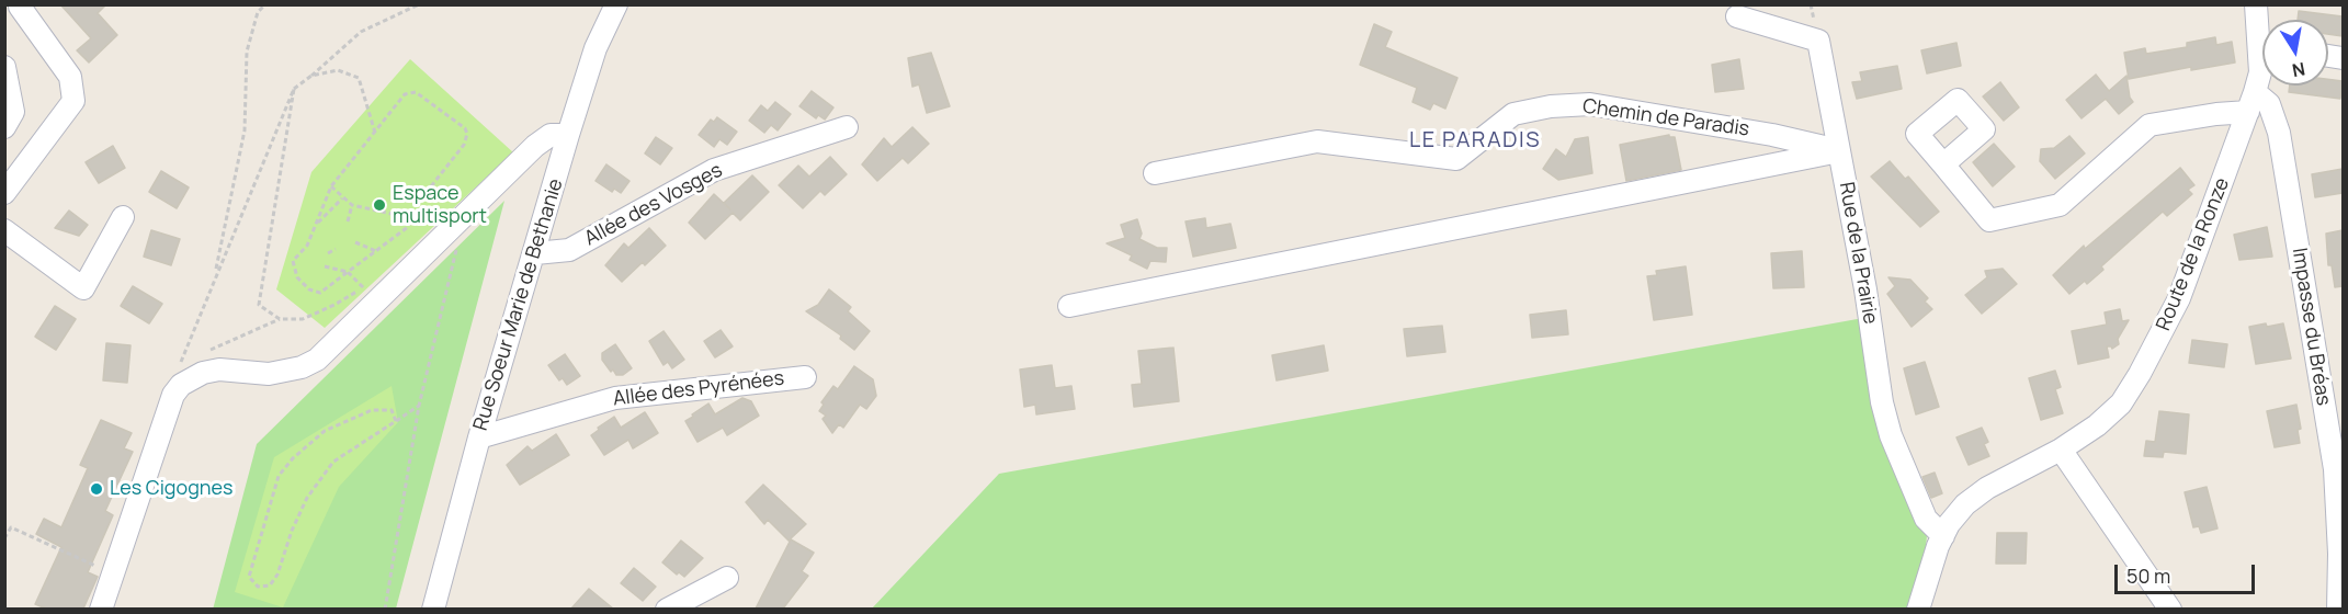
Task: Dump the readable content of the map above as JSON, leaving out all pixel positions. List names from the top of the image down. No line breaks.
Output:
{"streets":{"street":["Chemin de Paradis","Allée des Vosges","Rue de la Prairie","Route de la Ronze","Rue Soeur Marie de Bethanie","Impasse du Bréas","Allée des Pyrénées"]},"crossings":[["Chemin de Paradis","Rue de la Prairie"],["Allée des Vosges","Rue Soeur Marie de Bethanie"],["Rue de la Prairie","Route de la Ronze"],["Route de la Ronze","Impasse du Bréas"],["Rue Soeur Marie de Bethanie","Allée des Pyrénées"]],"districts":["LE PARADIS"],"places":["Espace multisport","Les Cigognes"],"scale_bar":"50 m","north":"bottom"}
